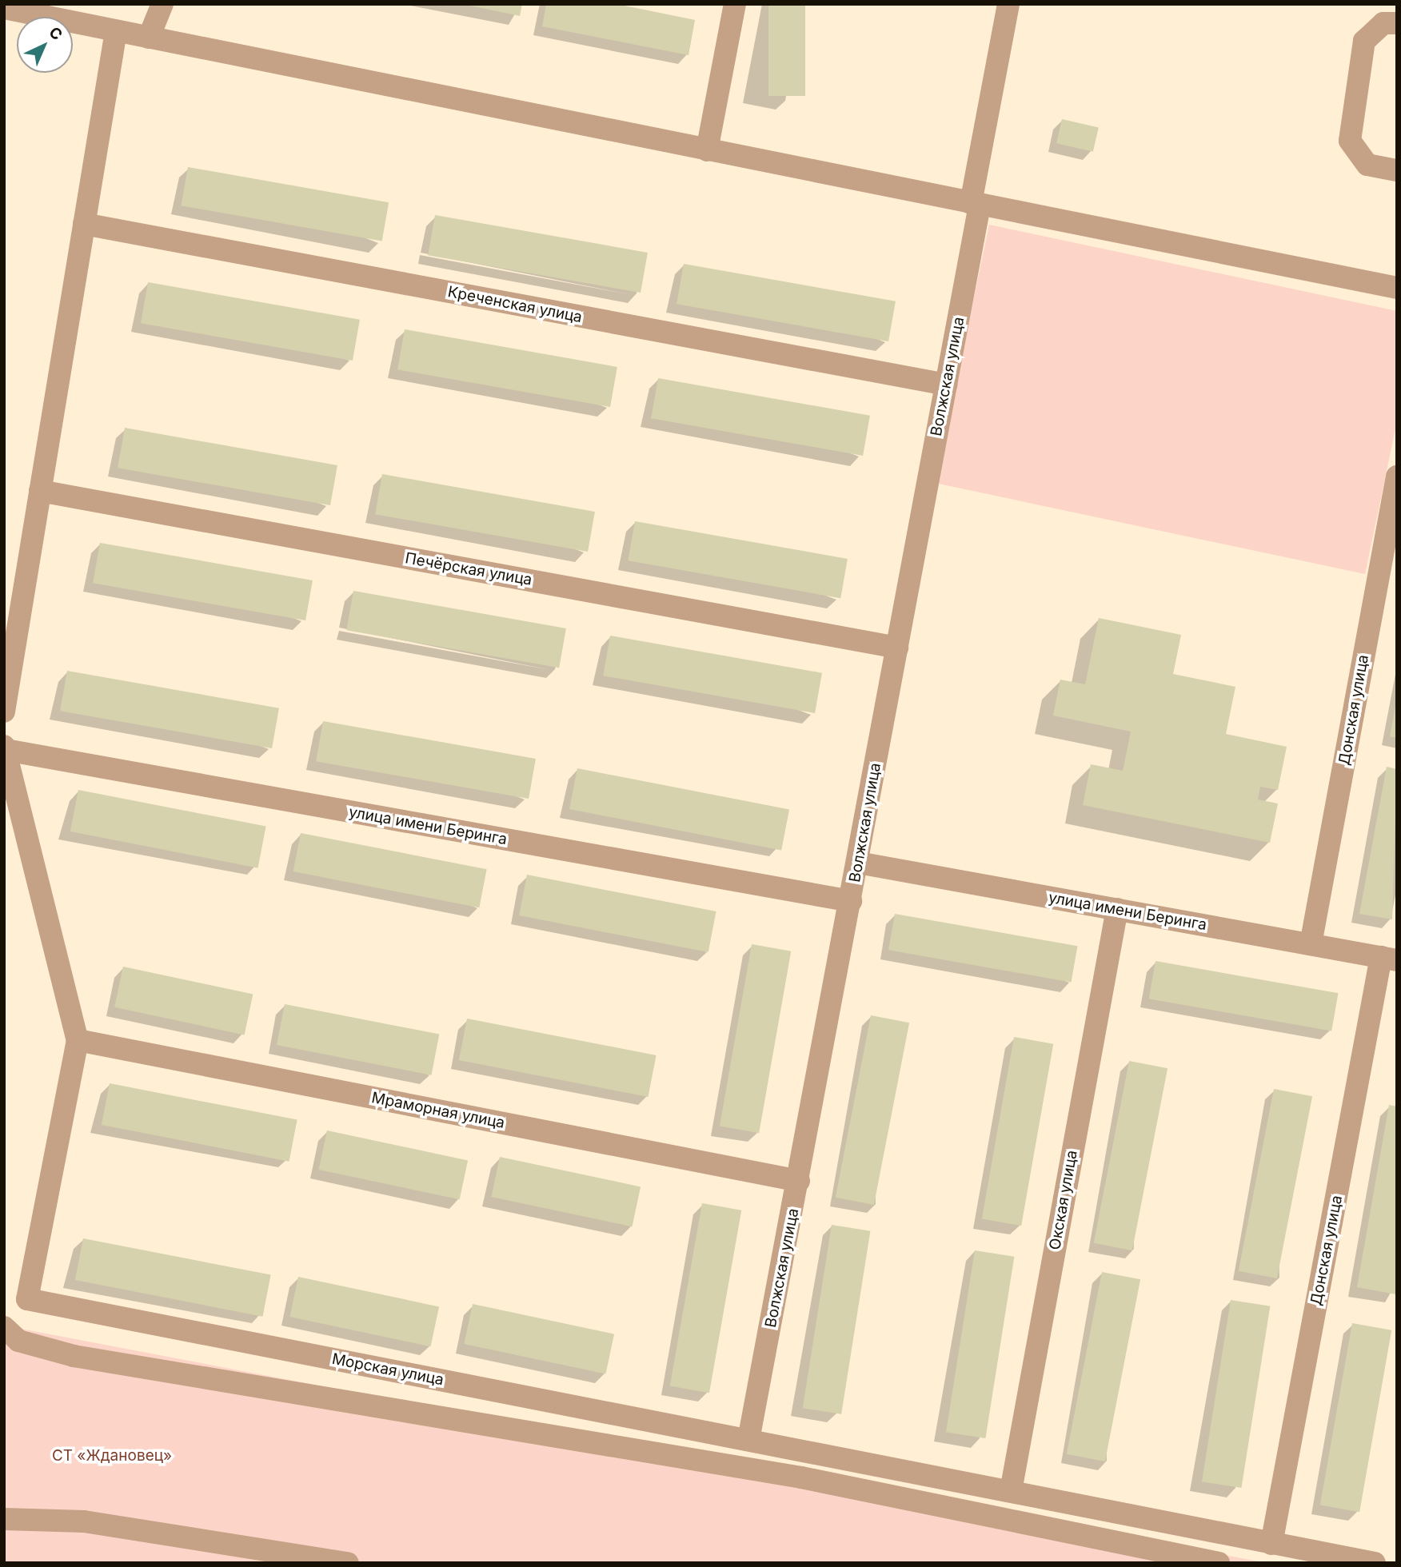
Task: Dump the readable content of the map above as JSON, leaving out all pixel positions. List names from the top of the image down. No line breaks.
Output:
{"streets":{"street":["Креченская улица","Волжская улица","Печёрская улица","Донская улица","улица имени Беринга","Мраморная улица","Окская улица","Морская улица"]},"crossings":[["Креченская улица","Волжская улица"],["Волжская улица","Печёрская улица"],["Волжская улица","улица имени Беринга"],["Волжская улица","Мраморная улица"],["Волжская улица","Морская улица"],["Донская улица","улица имени Беринга"],["Донская улица","Морская улица"],["улица имени Беринга","Окская улица"],["Мраморная улица","Морская улица"],["Окская улица","Морская улица"]],"parks":["СТ «Ждановец»"],"north":"top right"}
